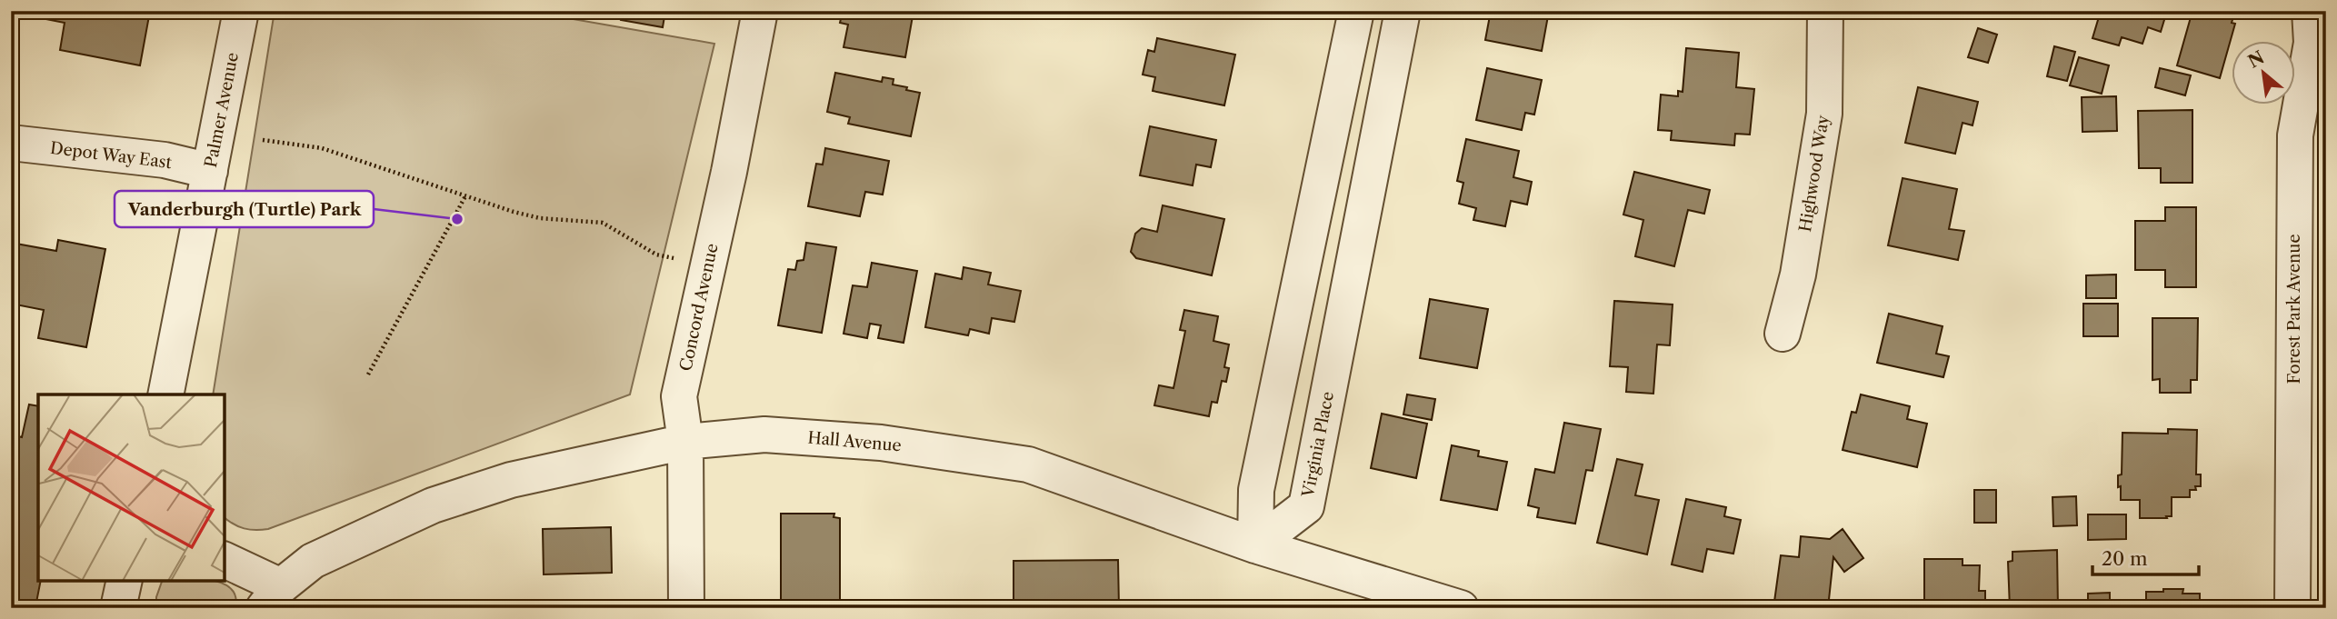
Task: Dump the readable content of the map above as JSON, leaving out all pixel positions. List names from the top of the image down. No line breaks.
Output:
{"streets":{"street":["Palmer Avenue","Depot Way East","Highwood Way","Concord Avenue","Forest Park Avenue","Hall Avenue","Virginia Place"]},"crossings":[["Palmer Avenue","Depot Way East"],["Concord Avenue","Hall Avenue"],["Hall Avenue","Virginia Place"]],"places":["Vanderburgh (Turtle) Park"],"scale_bar":"20 m","north":"top left"}
